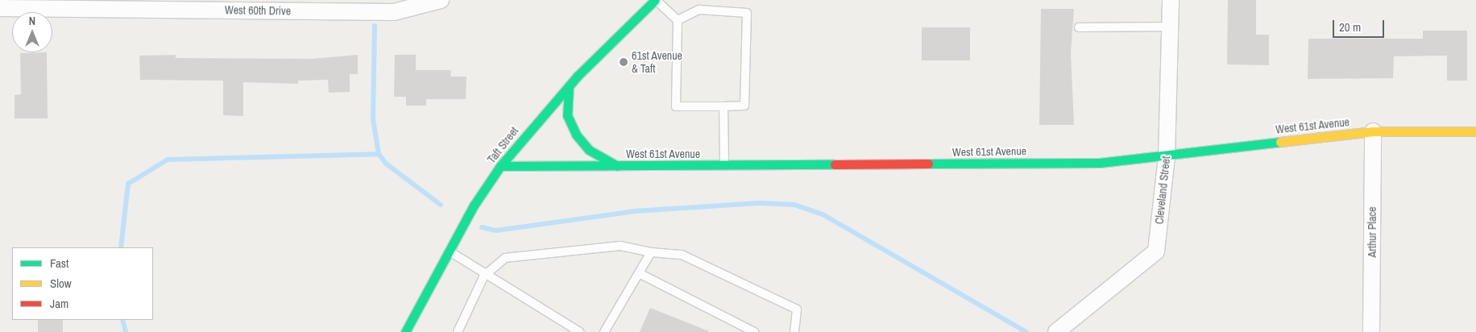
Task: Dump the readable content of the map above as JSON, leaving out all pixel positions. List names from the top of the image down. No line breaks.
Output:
{"streets":{"main road":["West 61st Avenue","Taft Street"],"street":["West 60th Drive","Cleveland Street","Arthur Place"]},"crossings":[["West 61st Avenue","Taft Street"],["West 61st Avenue","Cleveland Street"],["West 61st Avenue","Arthur Place"]],"places":["61st Avenue & Taft"],"legend":["Fast","Slow","Jam"],"scale_bar":"20 m","north":"top"}
